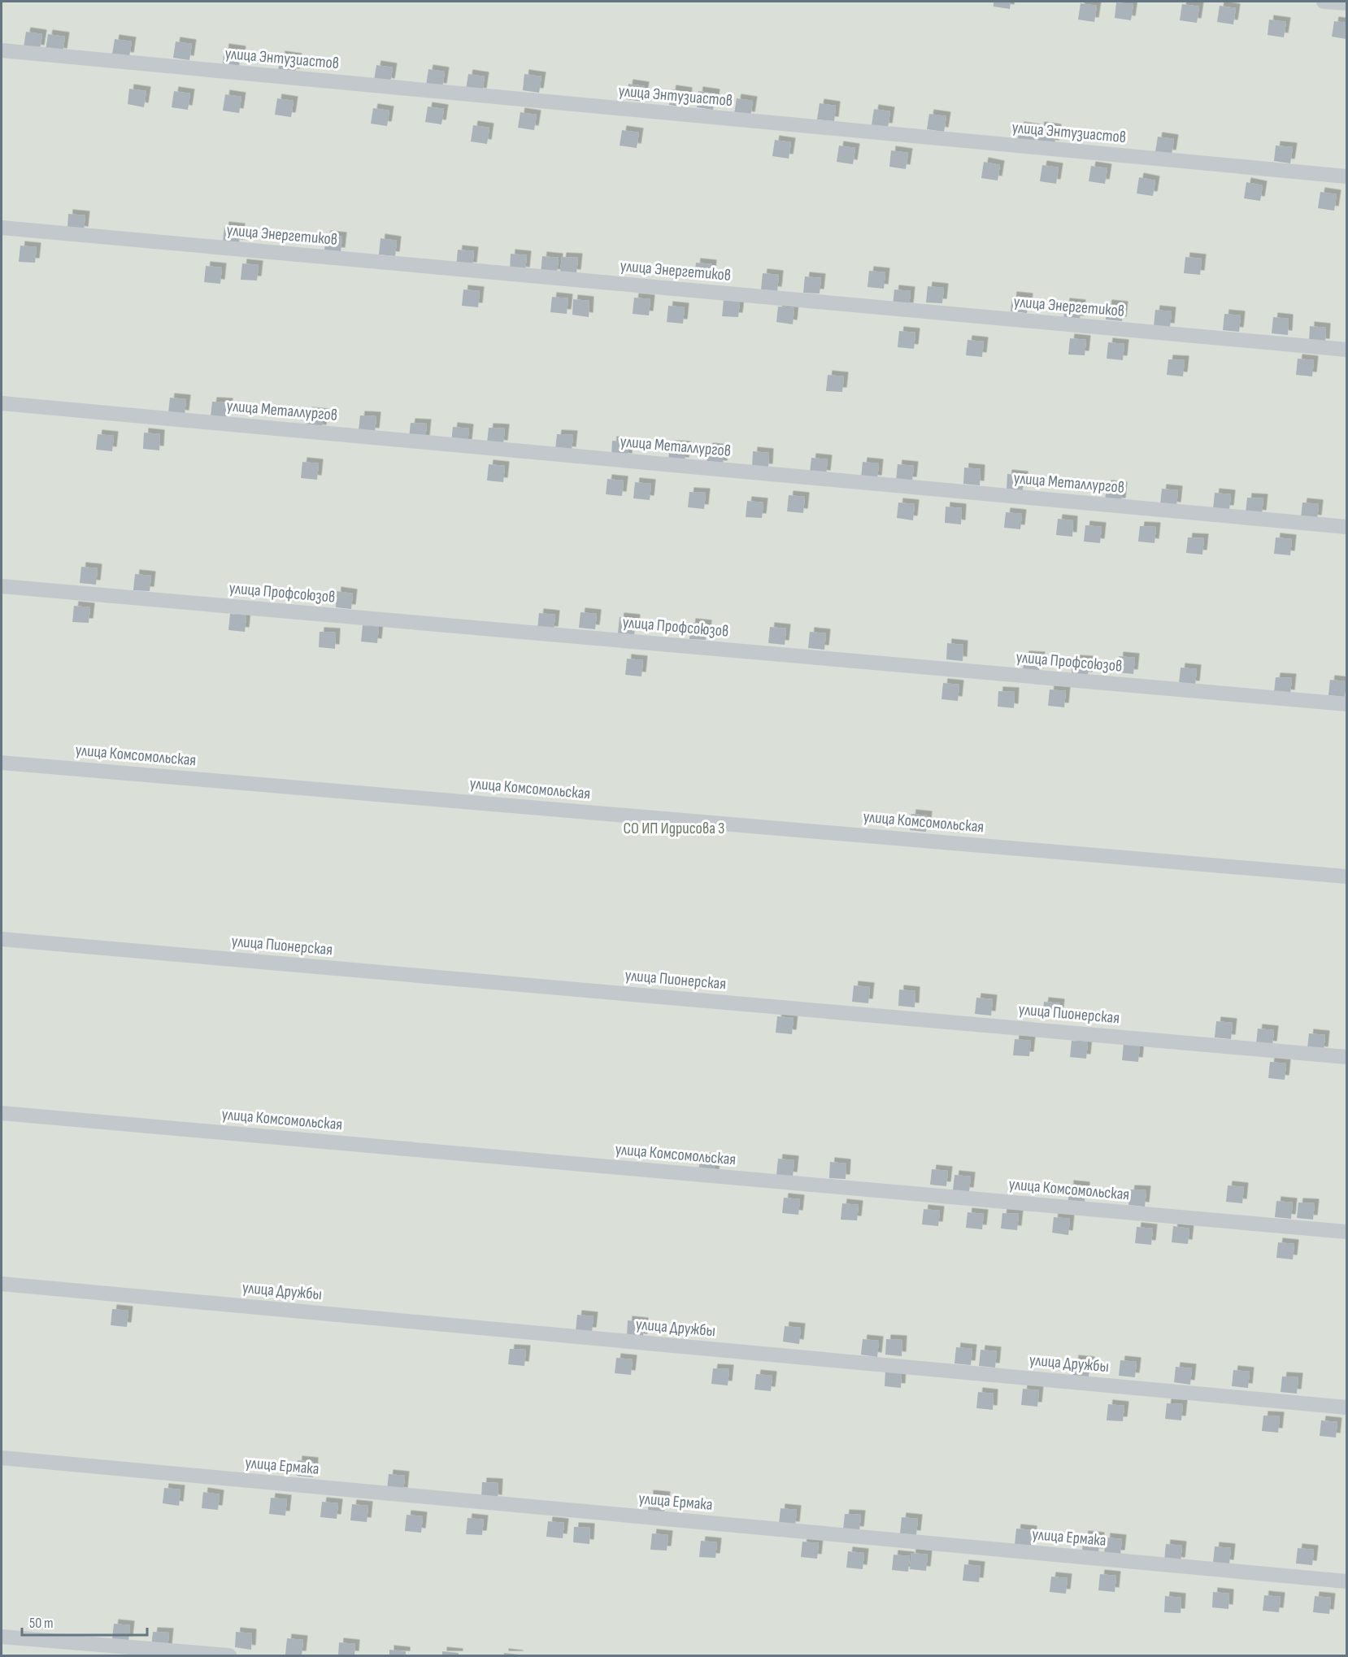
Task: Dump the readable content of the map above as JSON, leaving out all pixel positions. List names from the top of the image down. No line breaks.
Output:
{"streets":{"street":["улица Энтузиастов","улица Энергетиков","улица Металлургов","улица Профсоюзов","улица Комсомольская","улица Пионерская","улица Дружбы","улица Ермака"]},"parks":["СО ИП Идрисова 3"],"scale_bar":"50 m"}
